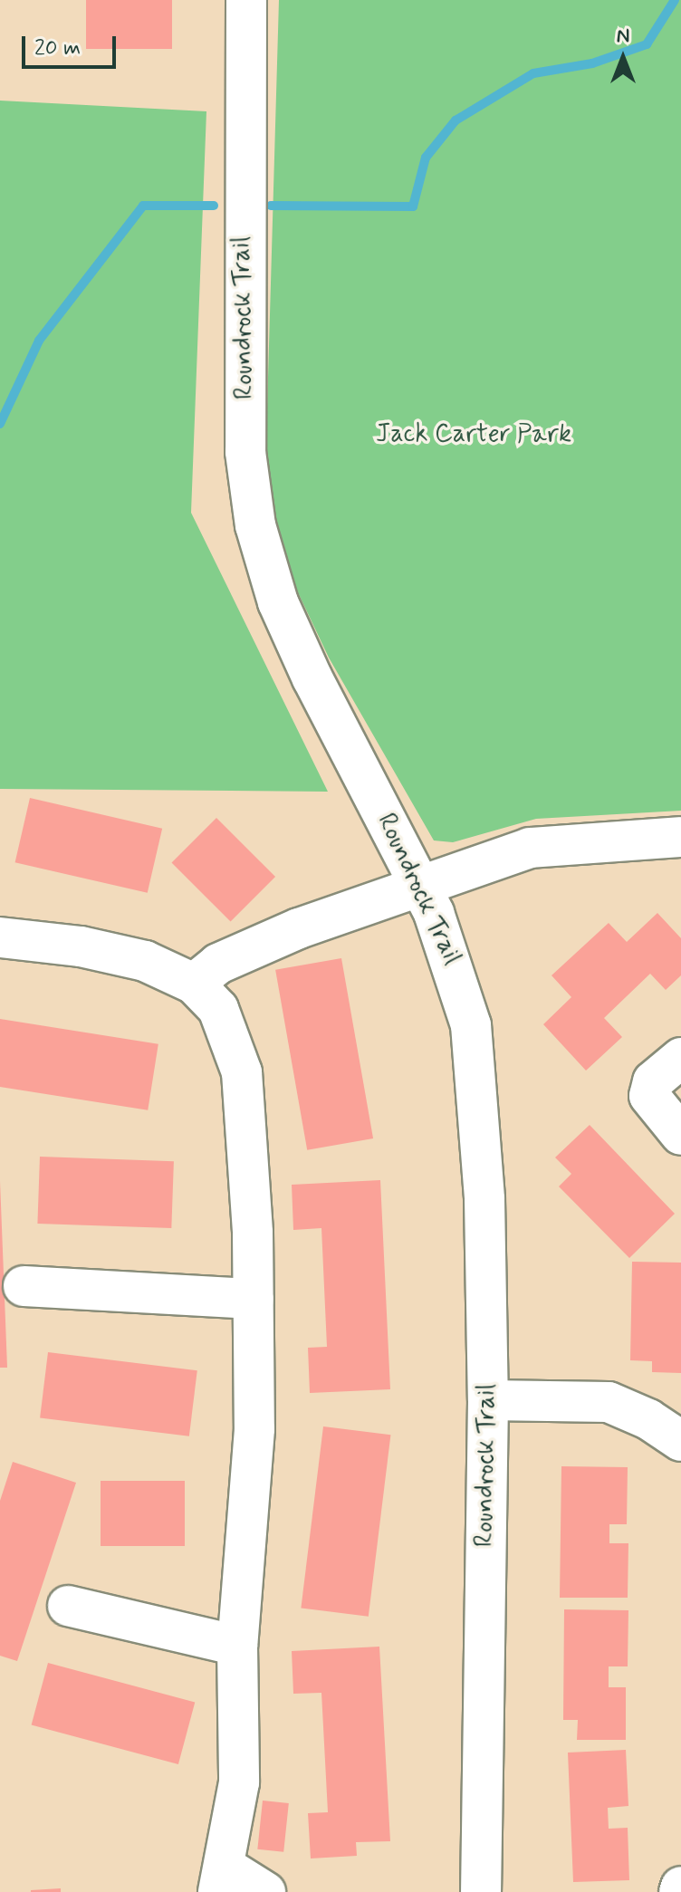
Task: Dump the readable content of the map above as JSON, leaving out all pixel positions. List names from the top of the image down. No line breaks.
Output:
{"streets":{"street":["Roundrock Trail"]},"parks":["Jack Carter Park"],"scale_bar":"20 m","north":"top"}
